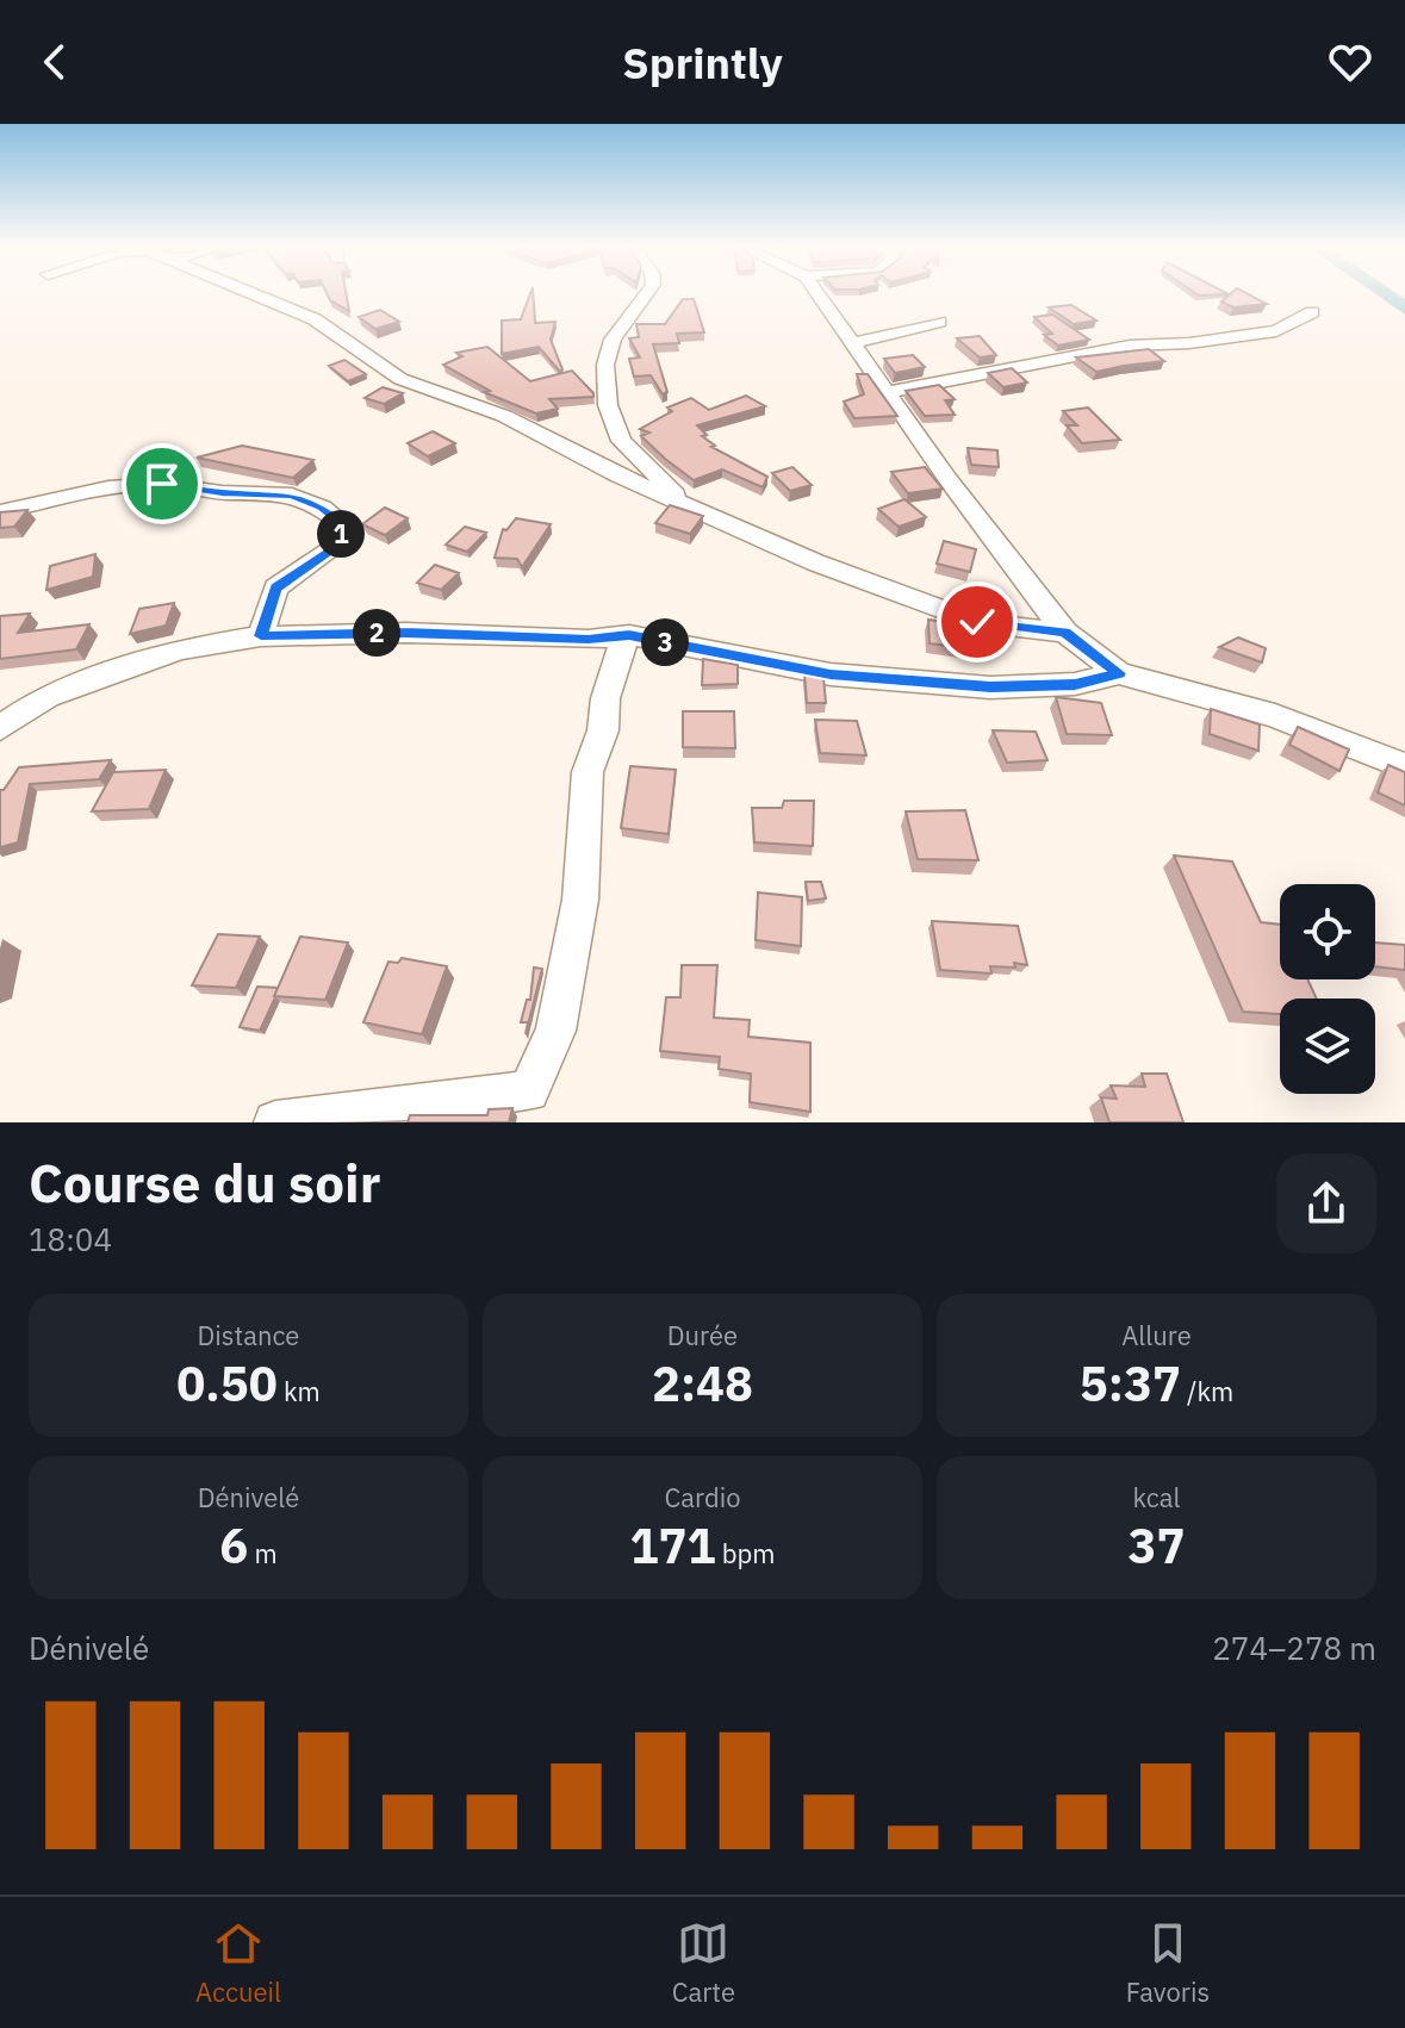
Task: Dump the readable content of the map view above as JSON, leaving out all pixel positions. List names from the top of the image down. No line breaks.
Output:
{"page":{"header":"Sprintly","pins":["1","2","3"],"heading":["Course du soir","18:04"],"stats":[["Distance","0.50 km"],["Durée","2:48"],["Allure","5:37 /km"],["Dénivelé","6 m"],["Cardio","171 bpm"],["kcal","37"]],"chart":["Dénivelé","274–278 m"],"tabs":["Accueil","Carte","Favoris"]}}
